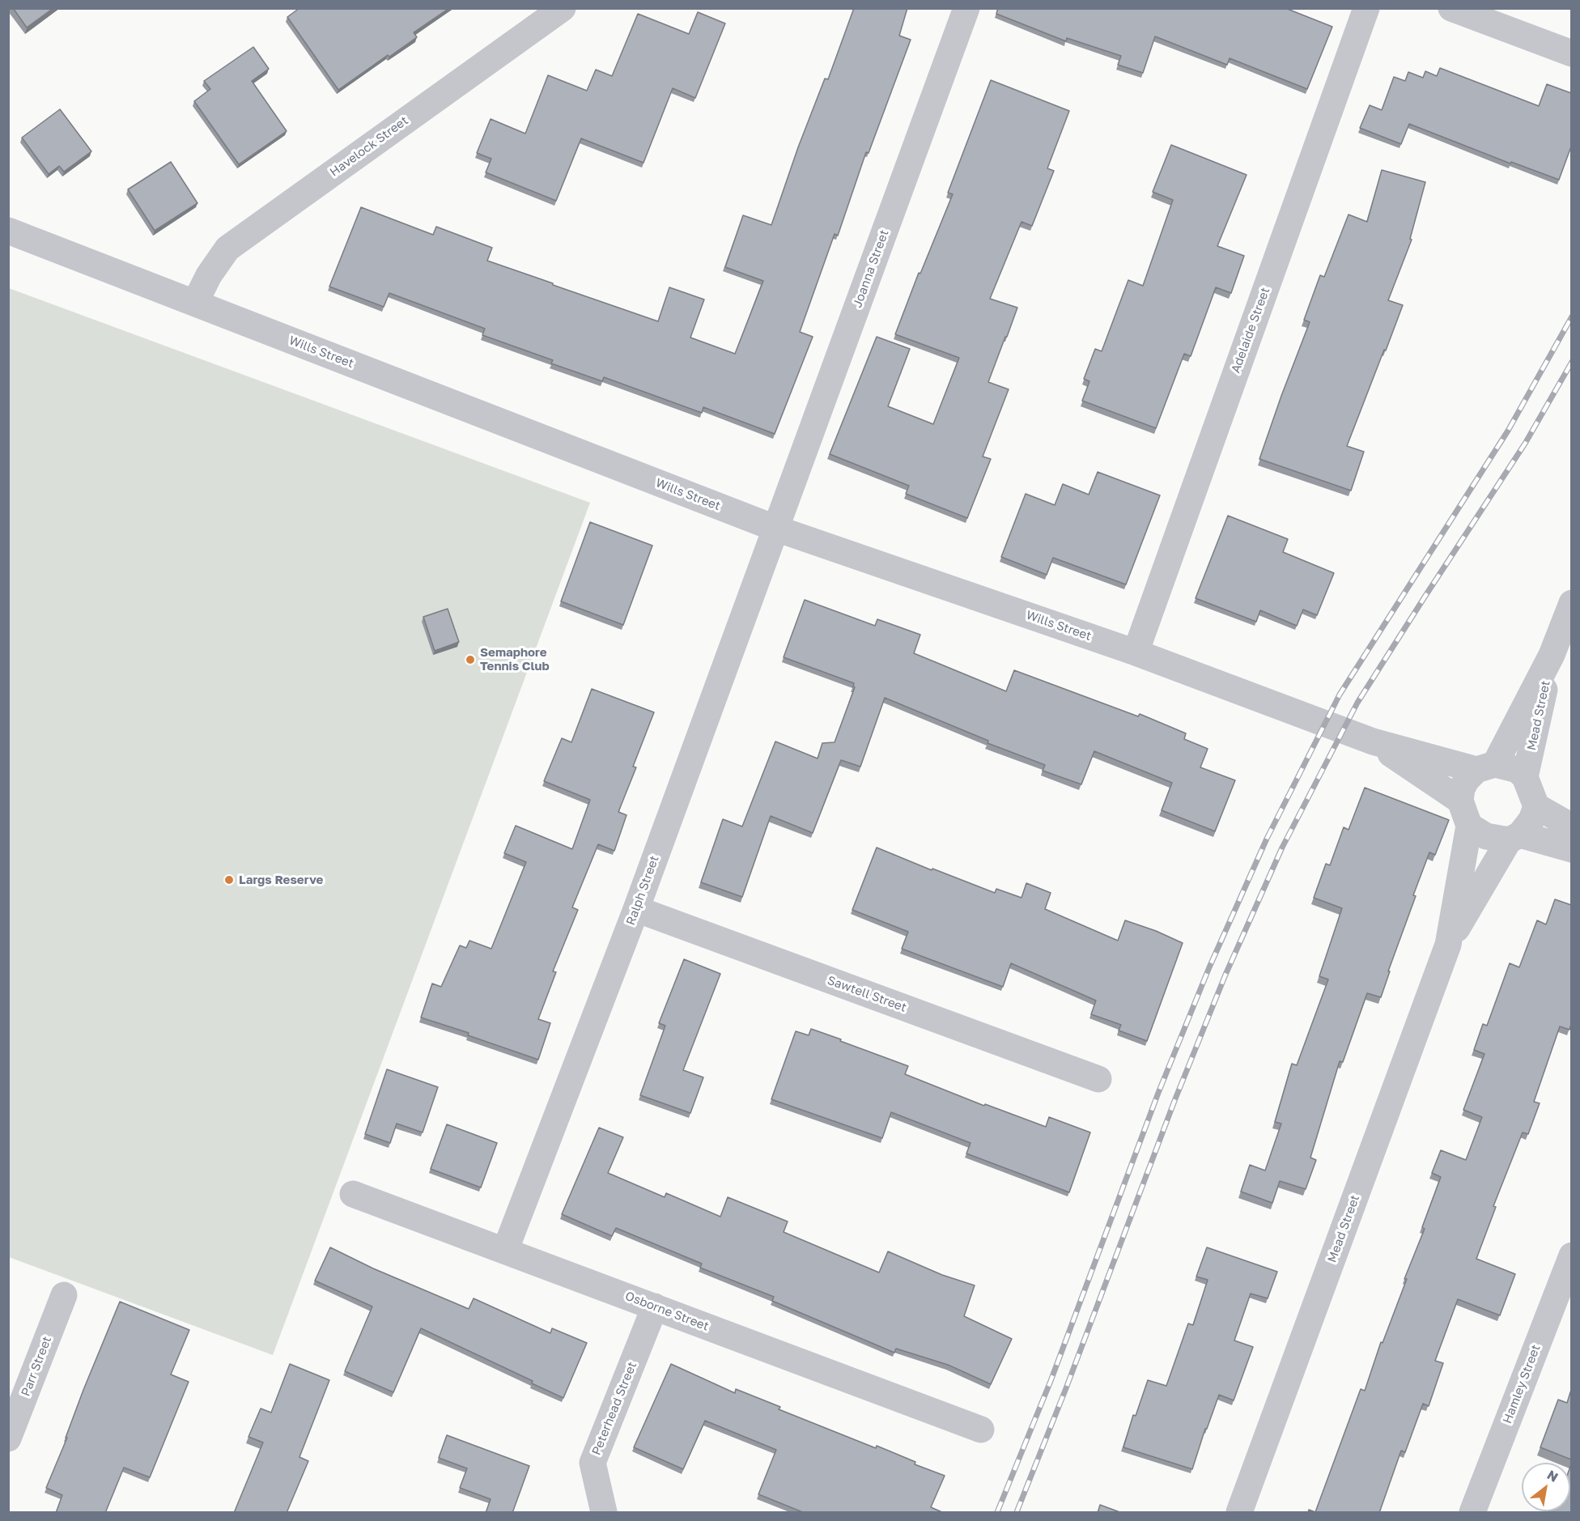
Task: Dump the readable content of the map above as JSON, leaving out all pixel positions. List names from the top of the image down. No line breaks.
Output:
{"streets":{"street":["Havelock Street","Joanna Street","Adelaide Street","Wills Street","Mead Street","Ralph Street","Sawtell Street","Osborne Street","Parr Street","Hamley Street","Peterhead Street"]},"crossings":[["Havelock Street","Wills Street"],["Joanna Street","Wills Street"],["Joanna Street","Ralph Street"],["Adelaide Street","Wills Street"],["Wills Street","Mead Street"],["Wills Street","Ralph Street"],["Ralph Street","Sawtell Street"],["Ralph Street","Osborne Street"],["Osborne Street","Peterhead Street"]],"places":["Semaphore Tennis Club","Largs Reserve"],"north":"top right"}
